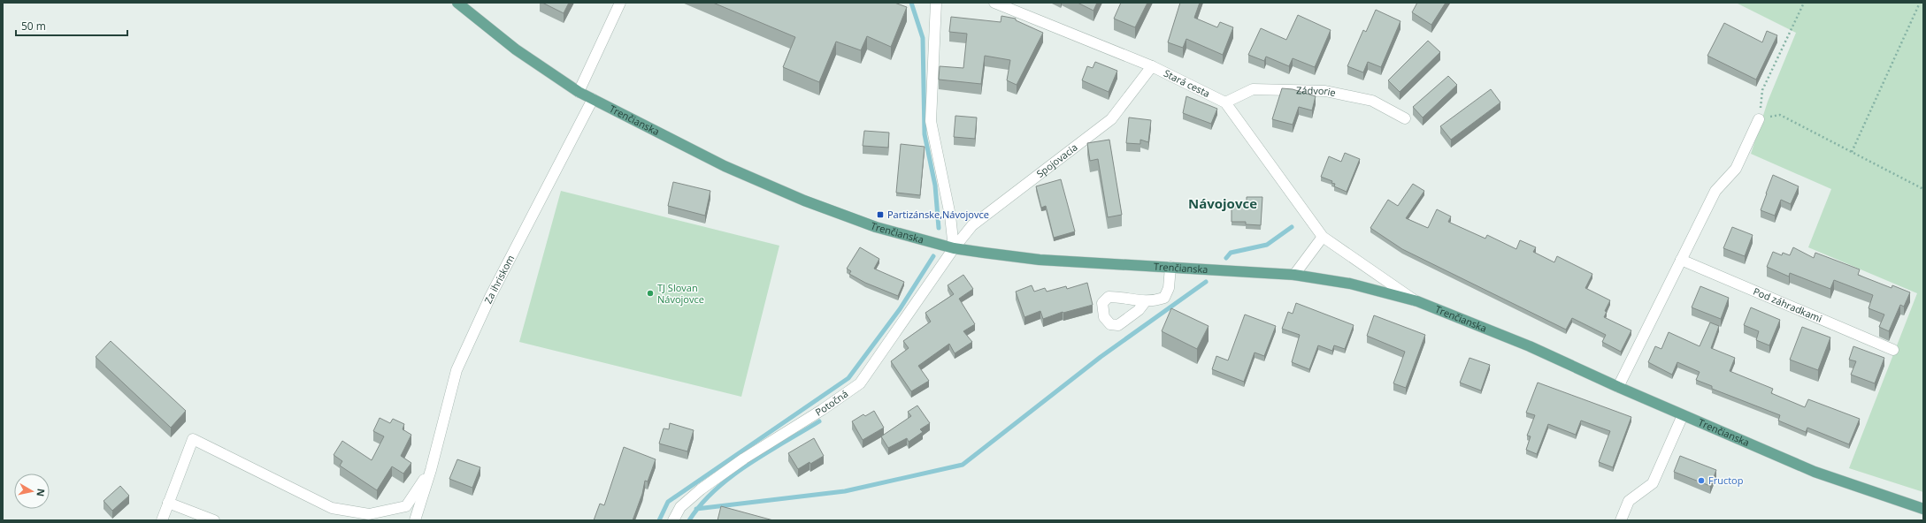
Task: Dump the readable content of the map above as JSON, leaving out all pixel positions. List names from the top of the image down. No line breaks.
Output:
{"streets":{"main road":["Trenčianska"],"street":["Stará cesta","Zádvorie","Spojovacia","Za ihriskom","Pod záhradkami","Potočná"]},"crossings":[["Stará cesta","Zádvorie"],["Stará cesta","Trenčianska"],["Stará cesta","Spojovacia"],["Trenčianska","Spojovacia"],["Trenčianska","Za ihriskom"],["Trenčianska","Potočná"],["Spojovacia","Potočná"]],"districts":["Návojovce"],"places":{"transit":["Partizánske,Návojovce"],"other":["TJ Slovan Návojovce","Fructop"]},"scale_bar":"50 m","north":"right"}
